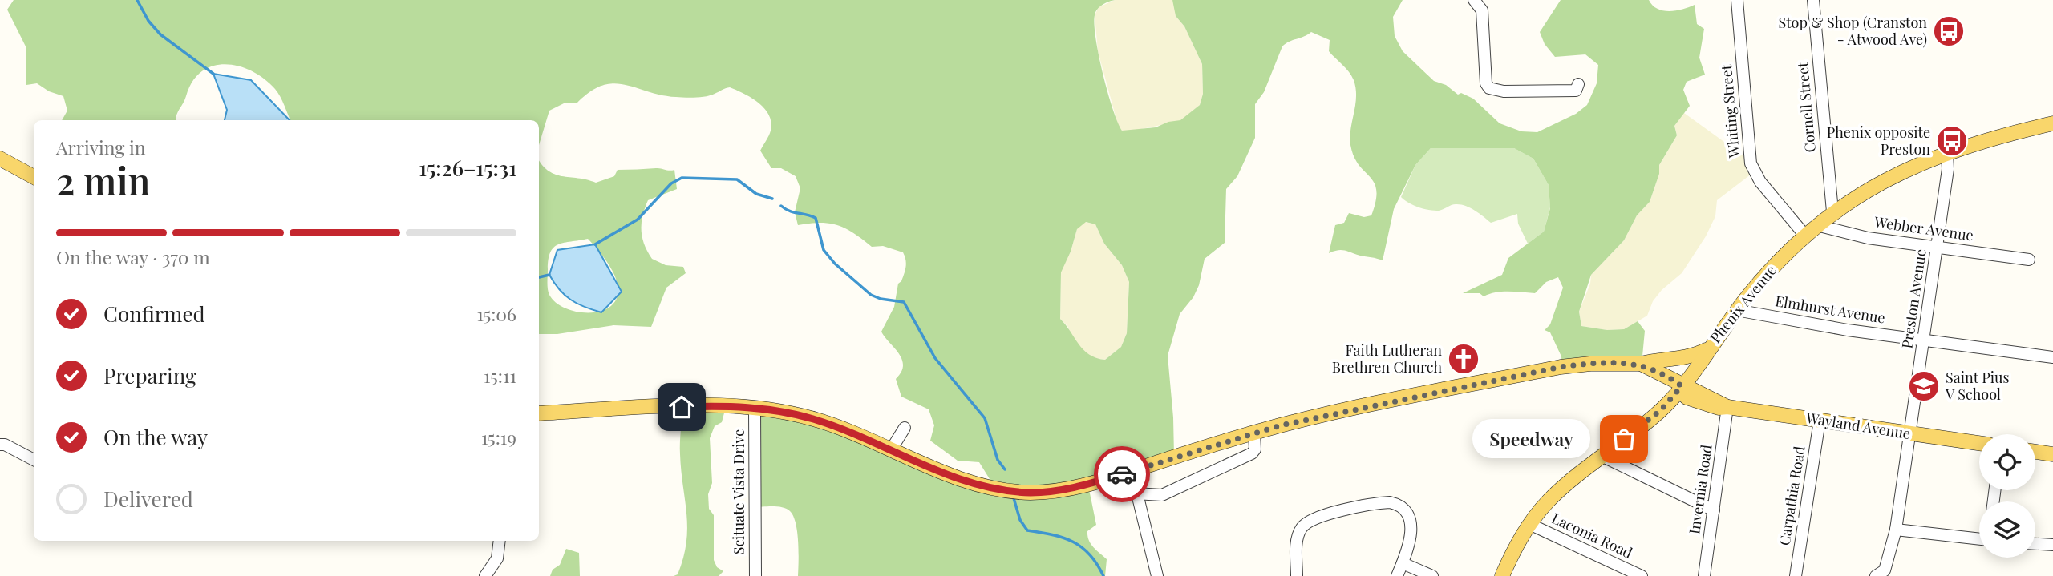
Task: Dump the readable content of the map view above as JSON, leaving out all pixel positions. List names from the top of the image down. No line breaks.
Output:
{"streets":{"main road":["Phenix Avenue","Wayland Avenue"],"street":["Cornell Street","Whiting Street","Webber Avenue","Preston Avenue","Elmhurst Avenue","Invernia Road","Scituate Vista Drive","Carpathia Road","Laconia Road"]},"crossings":[["Cornell Street","Phenix Avenue"],["Whiting Street","Phenix Avenue"],["Webber Avenue","Preston Avenue"],["Webber Avenue","Phenix Avenue"],["Preston Avenue","Phenix Avenue"],["Preston Avenue","Elmhurst Avenue"],["Preston Avenue","Wayland Avenue"],["Phenix Avenue","Elmhurst Avenue"],["Phenix Avenue","Wayland Avenue"],["Phenix Avenue","Laconia Road"],["Wayland Avenue","Invernia Road"],["Wayland Avenue","Carpathia Road"]],"places":{"bus stop":["Stop & Shop (Cranston - Atwood Ave)","Phenix opposite Preston"],"church":["Faith Lutheran Brethren Church"],"school or university":["Saint Pius V School"],"other":["Speedway"]},"page":{"heading":["2 min","Arriving in","15:26–15:31"],"bar":"On the way · 370 m","list":[["Confirmed","15:06"],["Preparing","15:11"],["On the way","15:19"],"Delivered"],"bubble":"Speedway"}}
